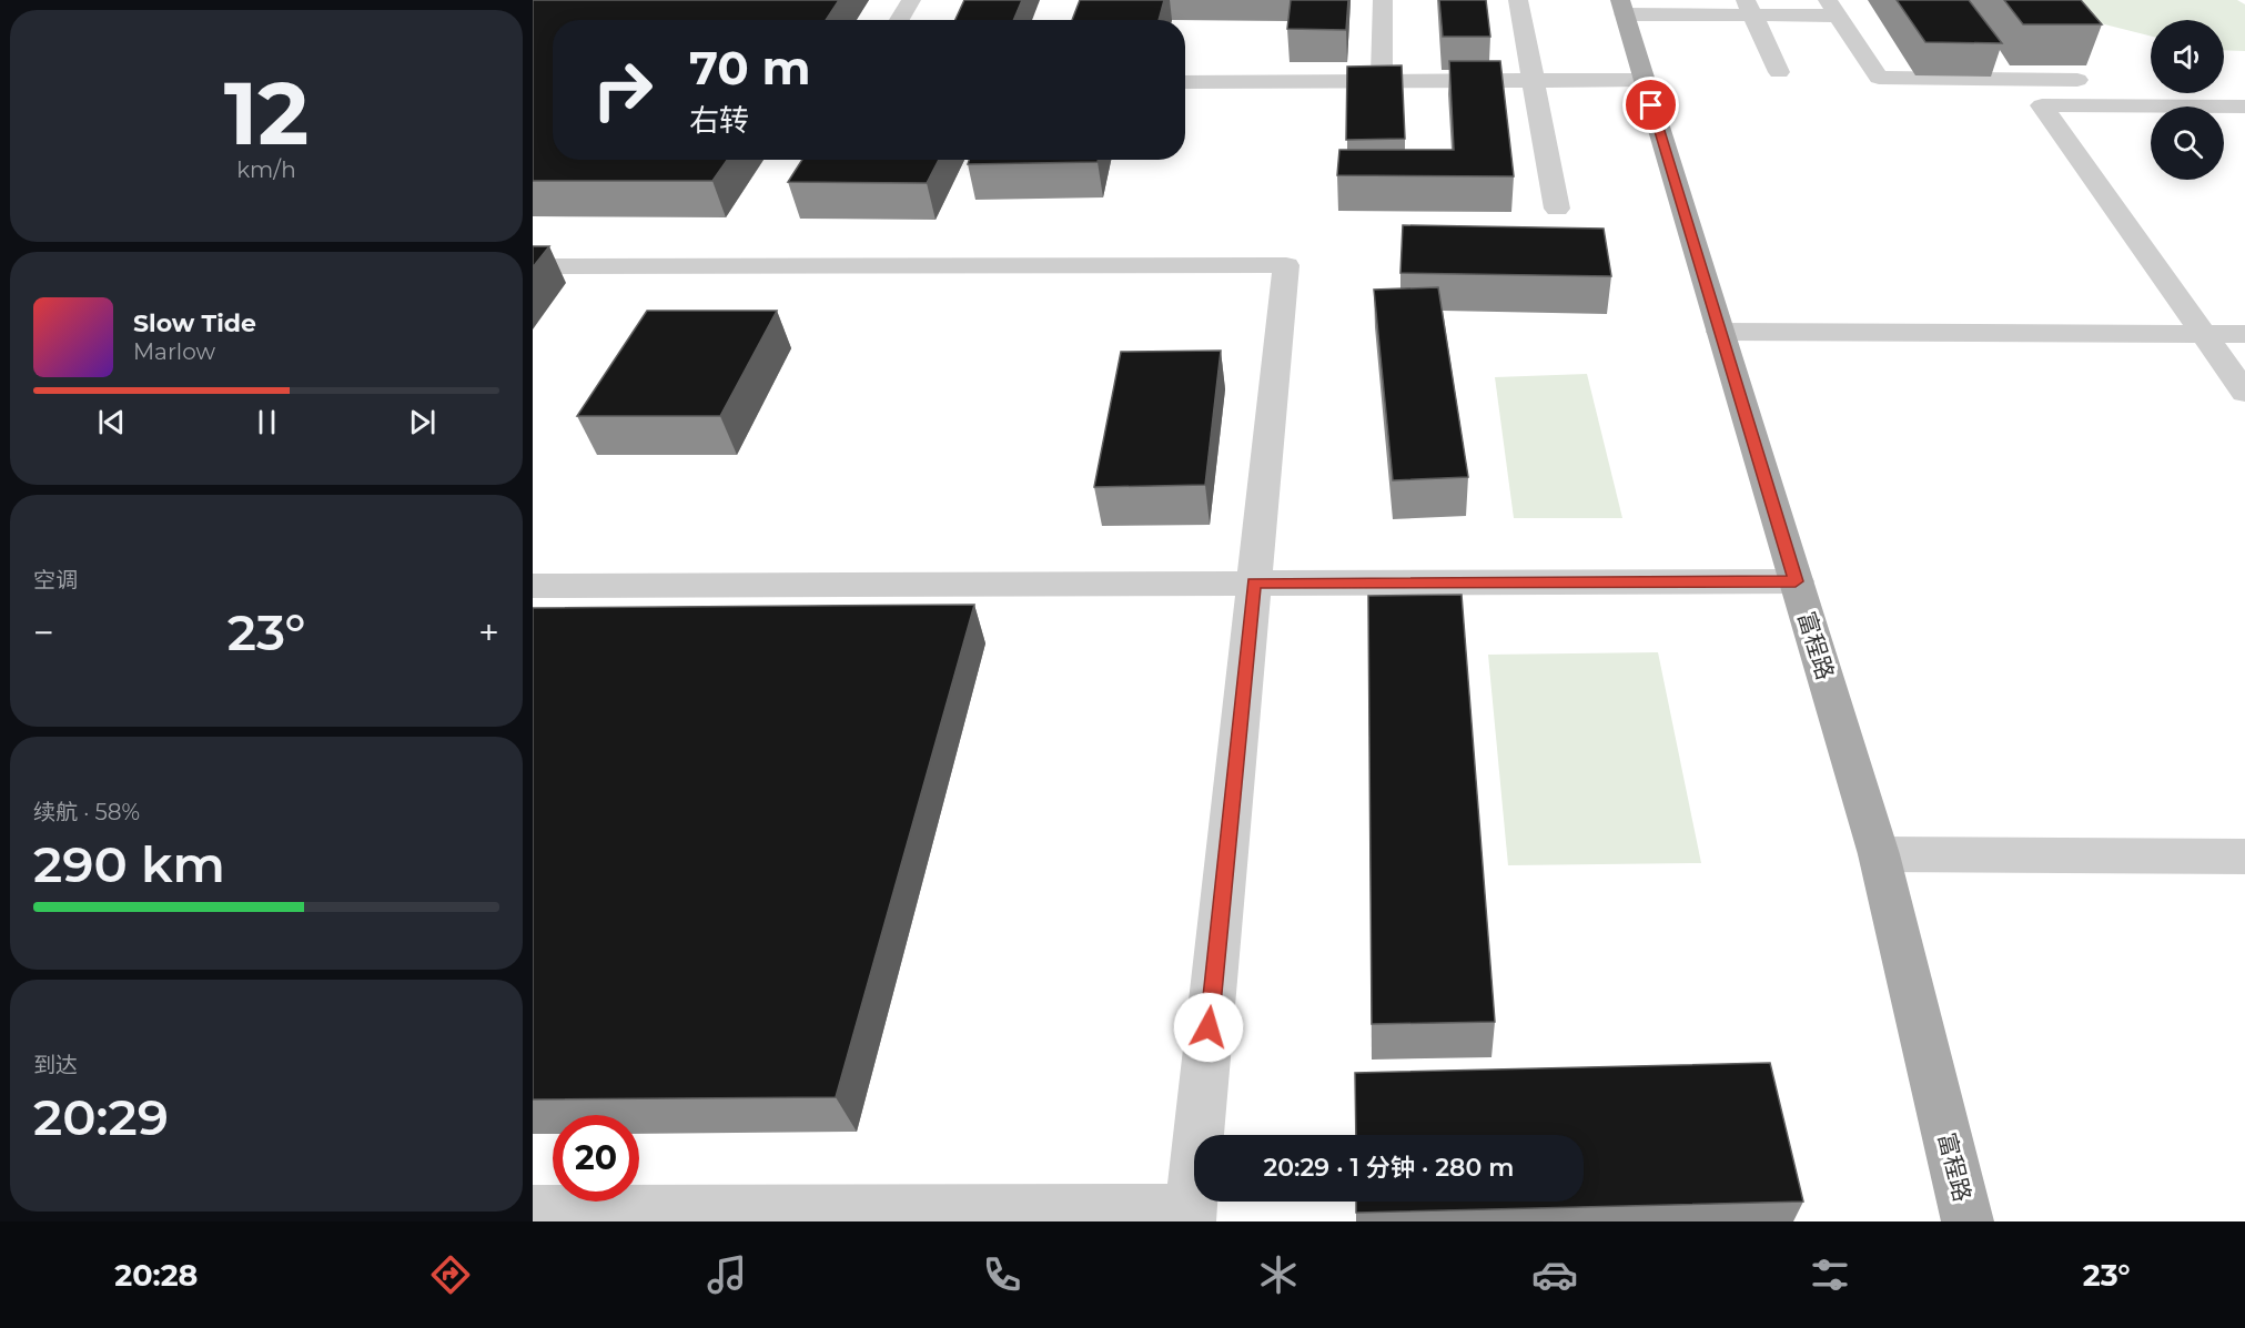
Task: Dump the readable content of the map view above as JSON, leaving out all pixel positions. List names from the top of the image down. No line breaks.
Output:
{"streets":{"main road":["富程路"]},"page":{"tile":[["12","km/h"],"空调",["续航 · 58%","290 km"],["到达","20:29"]],"turn":["70 m","右转"],"song":["Slow Tide","Marlow"],"heat":["−","23°","+"],"limit":"20","trip":"20:29 · 1 分钟 · 280 m","tabs":["20:28","23°"]}}
